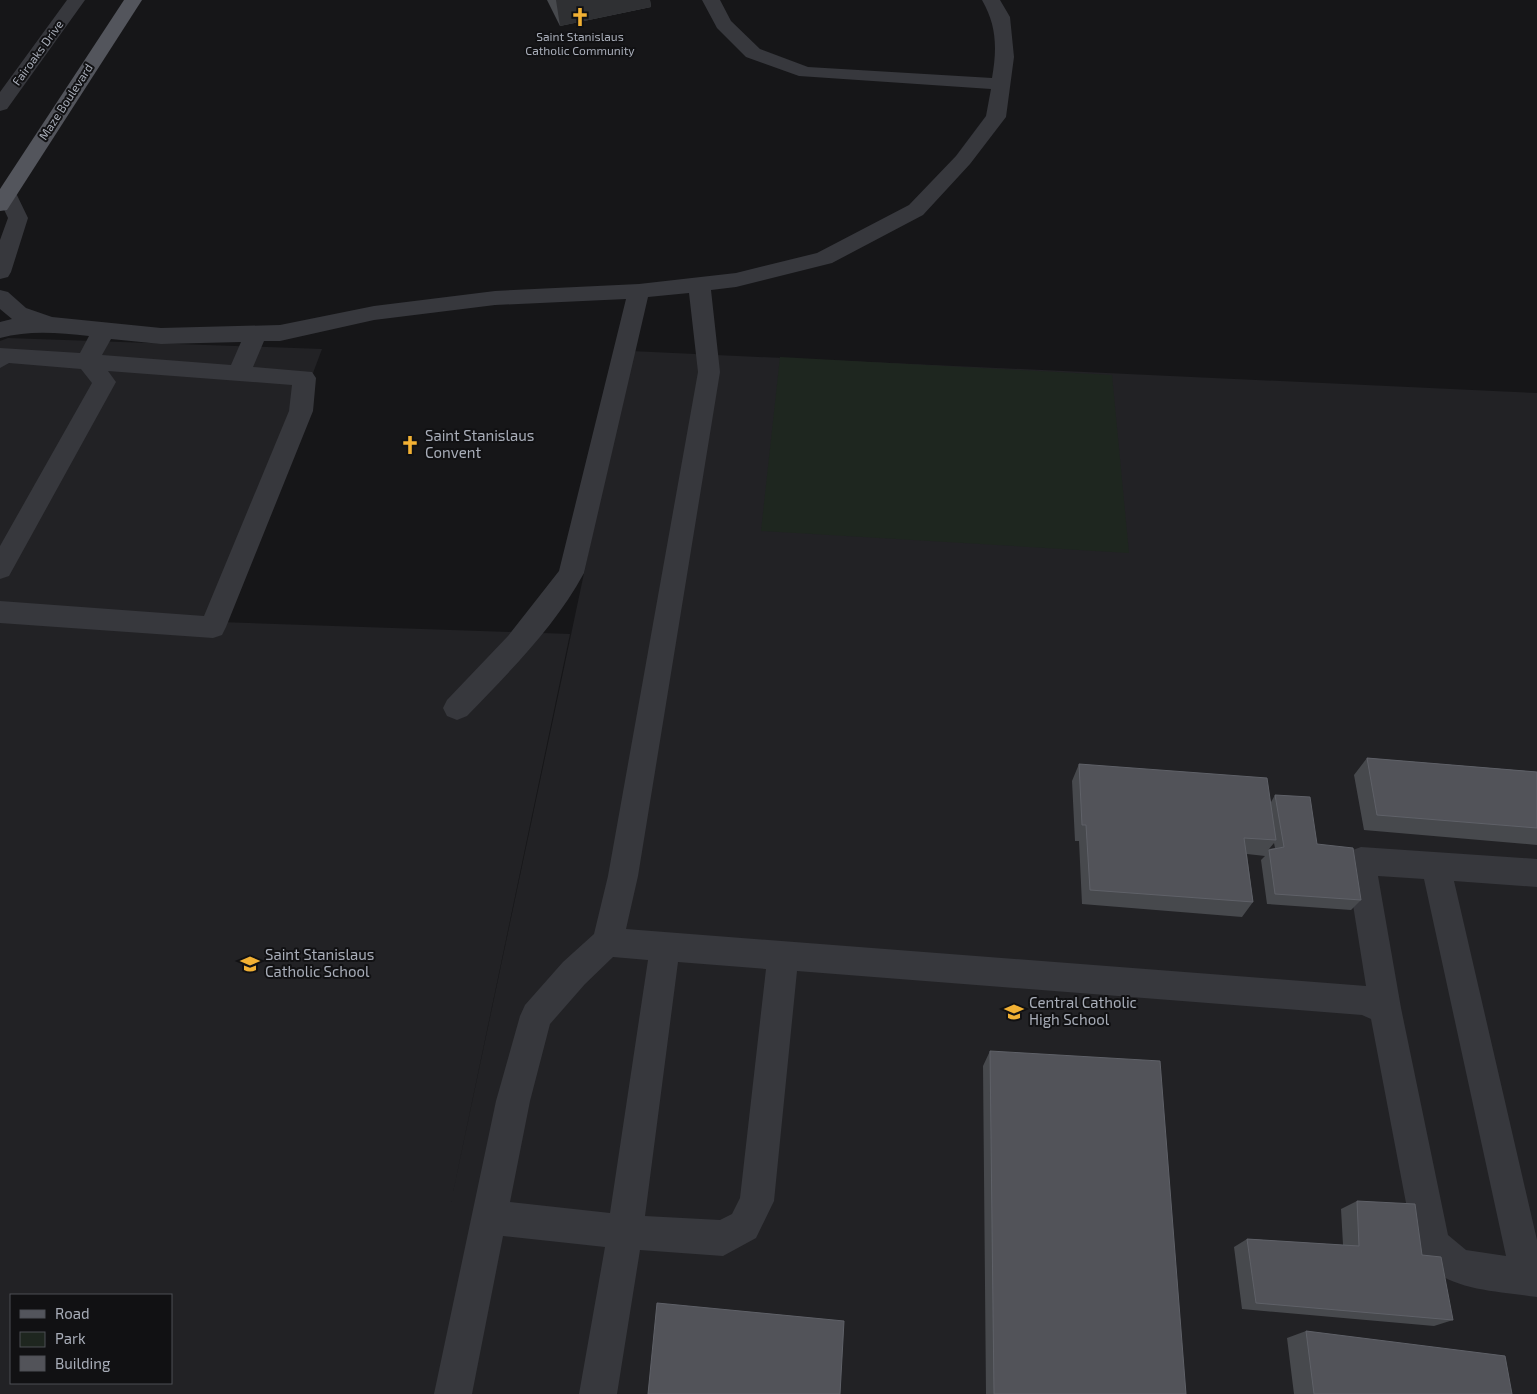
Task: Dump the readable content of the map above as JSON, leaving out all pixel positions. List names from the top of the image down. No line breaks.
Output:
{"streets":{"main road":["Maze Boulevard"],"street":["Fairoaks Drive"]},"places":{"church":["Saint Stanislaus Catholic Community","Saint Stanislaus Convent"],"school or university":["Saint Stanislaus Catholic School","Central Catholic High School"]},"legend":["Road","Park","Building"]}
